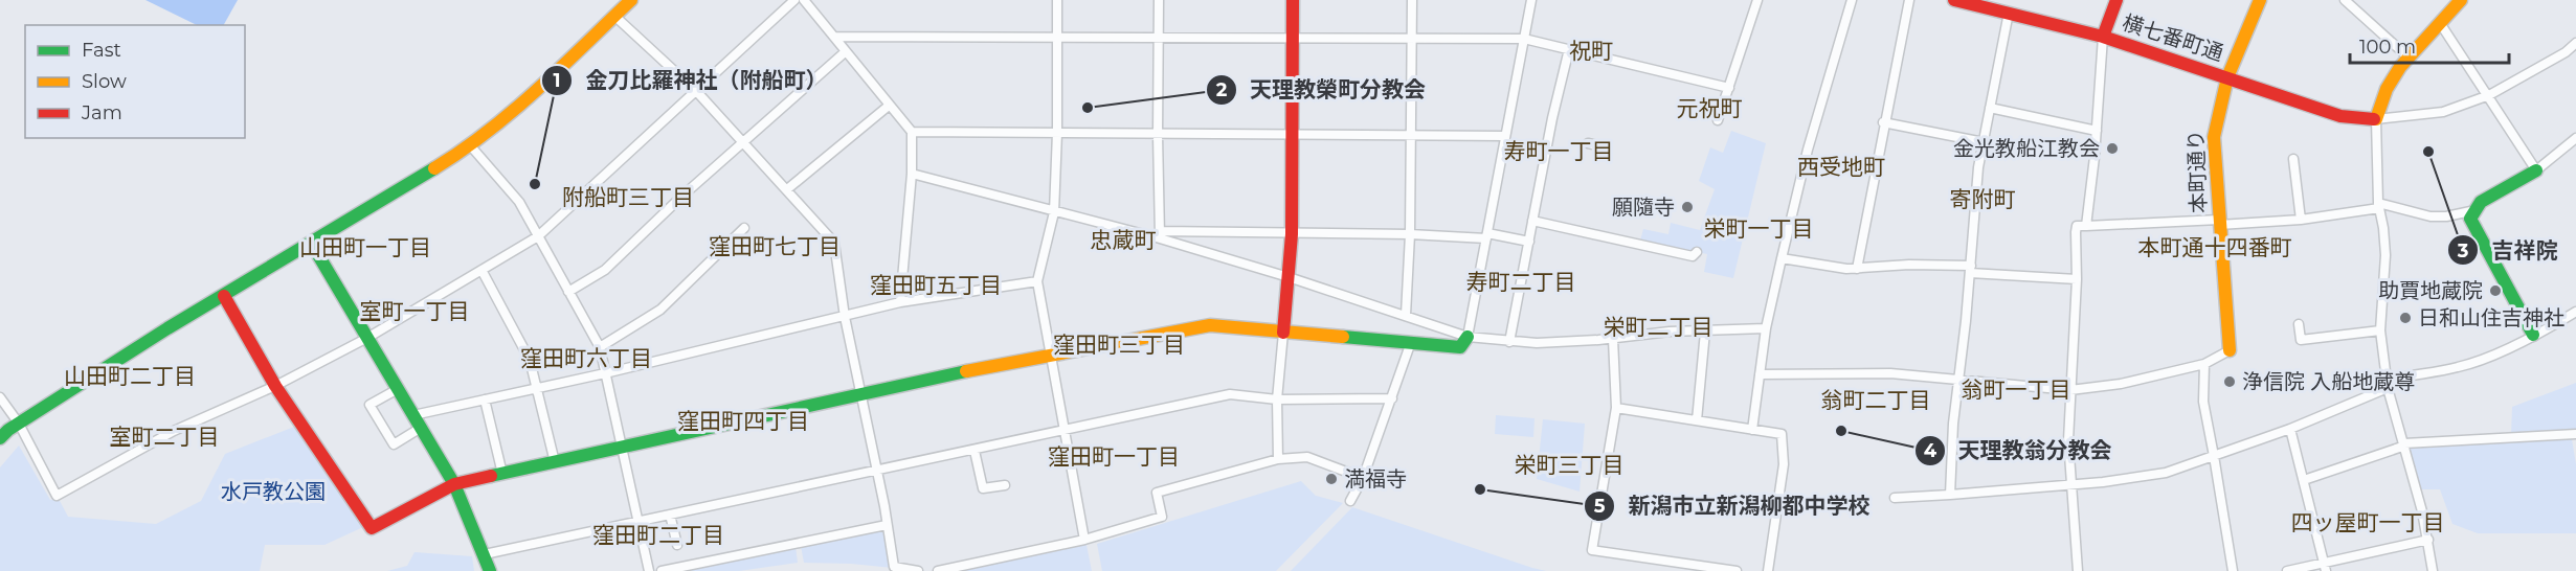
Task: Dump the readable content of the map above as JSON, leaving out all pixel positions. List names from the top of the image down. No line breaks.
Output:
{"streets":{"street":["横七番町通","本町通り"]},"crossings":[["横七番町通","本町通り"]],"districts":["祝町","元祝町","寿町一丁目","西受地町","附船町三丁目","寄附町","栄町一丁目","忠蔵町","窪田町七丁目","山田町一丁目","本町通十四番町","寿町二丁目","窪田町五丁目","室町一丁目","栄町二丁目","窪田町三丁目","窪田町六丁目","山田町二丁目","翁町一丁目","翁町二丁目","窪田町四丁目","室町二丁目","窪田町一丁目","栄町三丁目","四ッ屋町一丁目","窪田町二丁目"],"parks":["水戸教公園"],"places":["天理教榮町分教会","金光教船江教会","吉祥院","金刀比羅神社（附船町）","願隨寺","助賈地蔵院","日和山住吉神社","浄信院 入船地蔵尊","天理教翁分教会","満福寺","新潟市立新潟柳都中学校"],"legend":["Fast","Slow","Jam"],"scale_bar":"100 m"}
